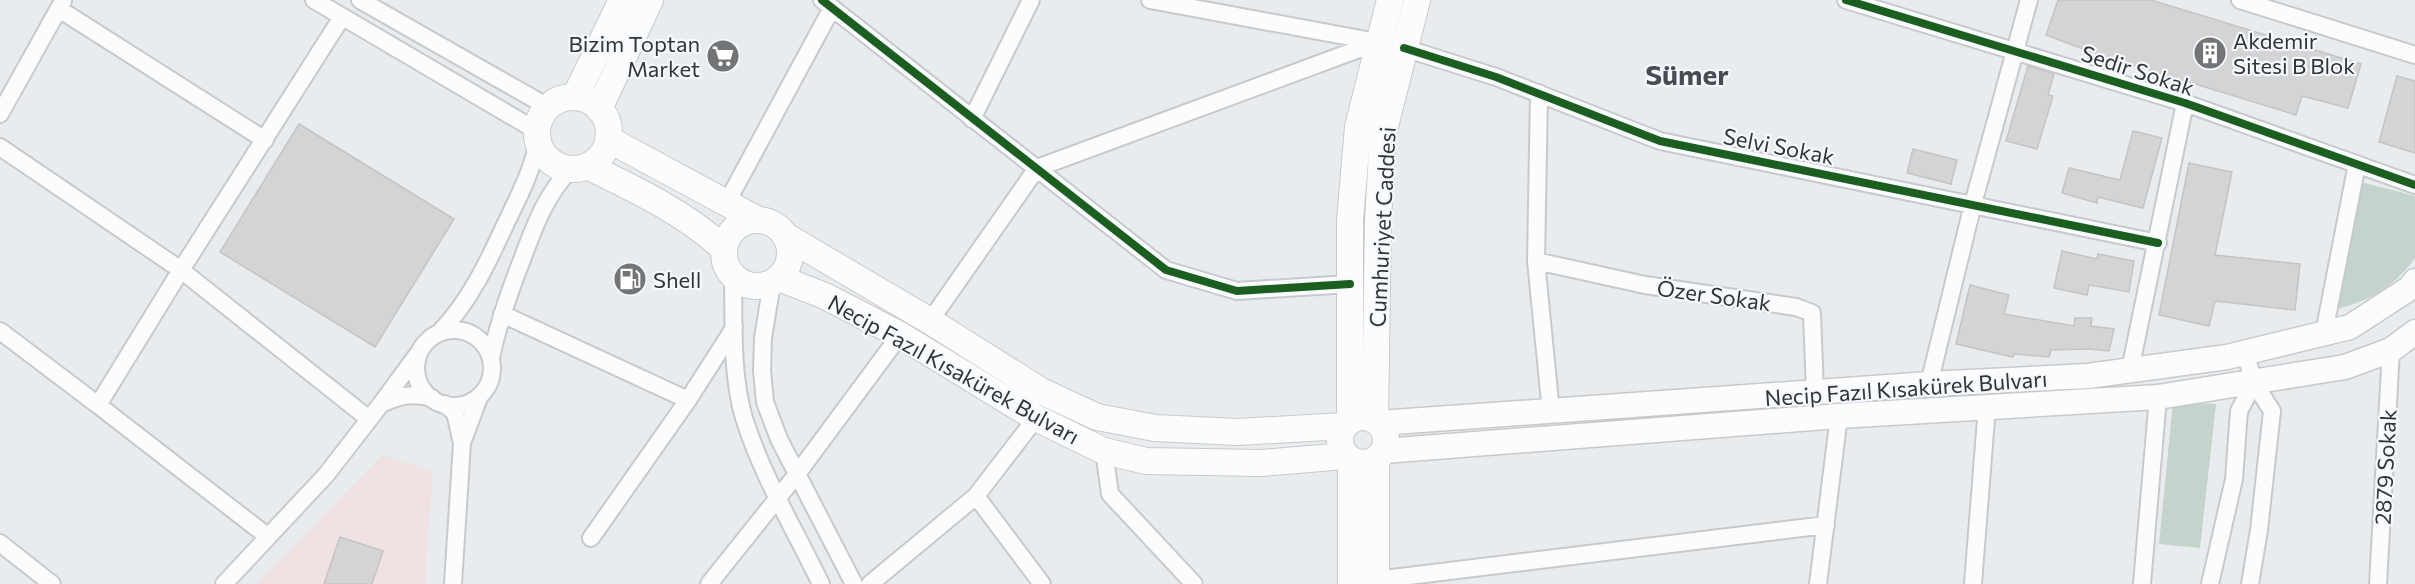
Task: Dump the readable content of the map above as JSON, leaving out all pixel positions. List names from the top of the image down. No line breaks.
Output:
{"streets":{"main road":["Cumhuriyet Caddesi","Necip Fazıl Kısakürek Bulvarı"],"street":["Sedir Sokak","Selvi Sokak","Özer Sokak","2879 Sokak"]},"crossings":[["Selvi Sokak","Cumhuriyet Caddesi"],["Cumhuriyet Caddesi","Necip Fazıl Kısakürek Bulvarı"],["Özer Sokak","Necip Fazıl Kısakürek Bulvarı"],["Necip Fazıl Kısakürek Bulvarı","2879 Sokak"]],"districts":["Sümer"],"places":{"building":["Akdemir Sitesi B Blok"],"supermarket":["Bizim Toptan Market"],"fuel station":["Shell"]}}
